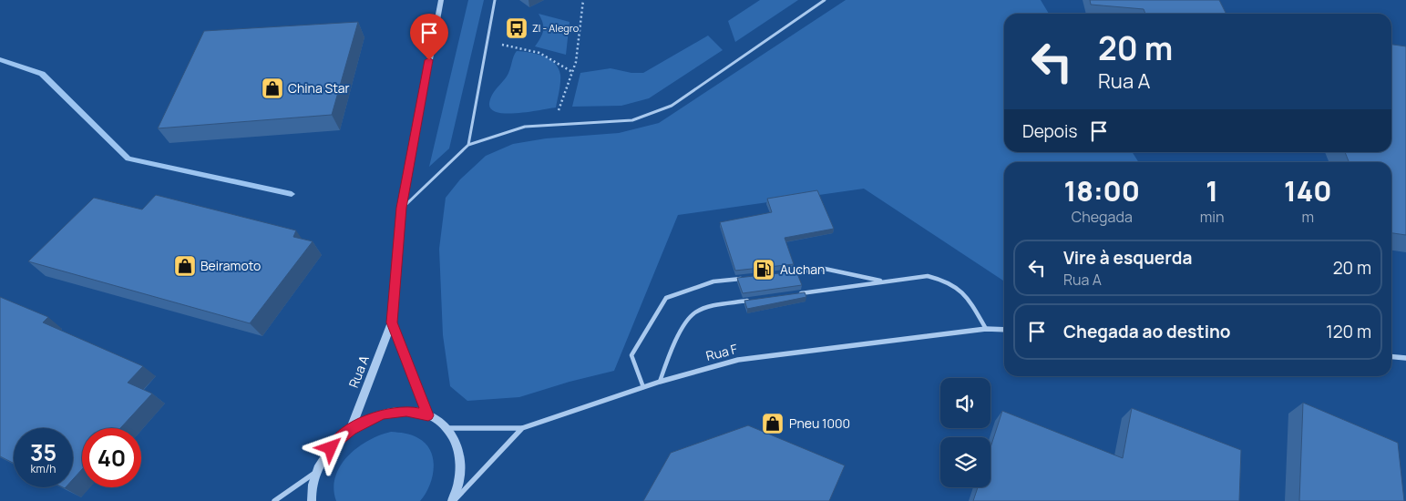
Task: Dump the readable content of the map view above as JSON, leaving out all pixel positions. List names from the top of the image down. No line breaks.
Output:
{"streets":{"street":["Rua F","Rua A"]},"places":{"bus stop":["ZI - Alegro"],"shop":["China Star","Beiramoto","Pneu 1000"],"fuel station":["Auchan"]},"page":{"turn":["20 m","Rua A"],"then":"Depois","eta":["18:00","Chegada","1","min","140","m"],"list":[{"name":"Vire à esquerda","note":"Rua A","value":"20 m"},{"name":"Chegada ao destino","value":"120 m"}],"speed":"35 km/h","limit":"40"}}
